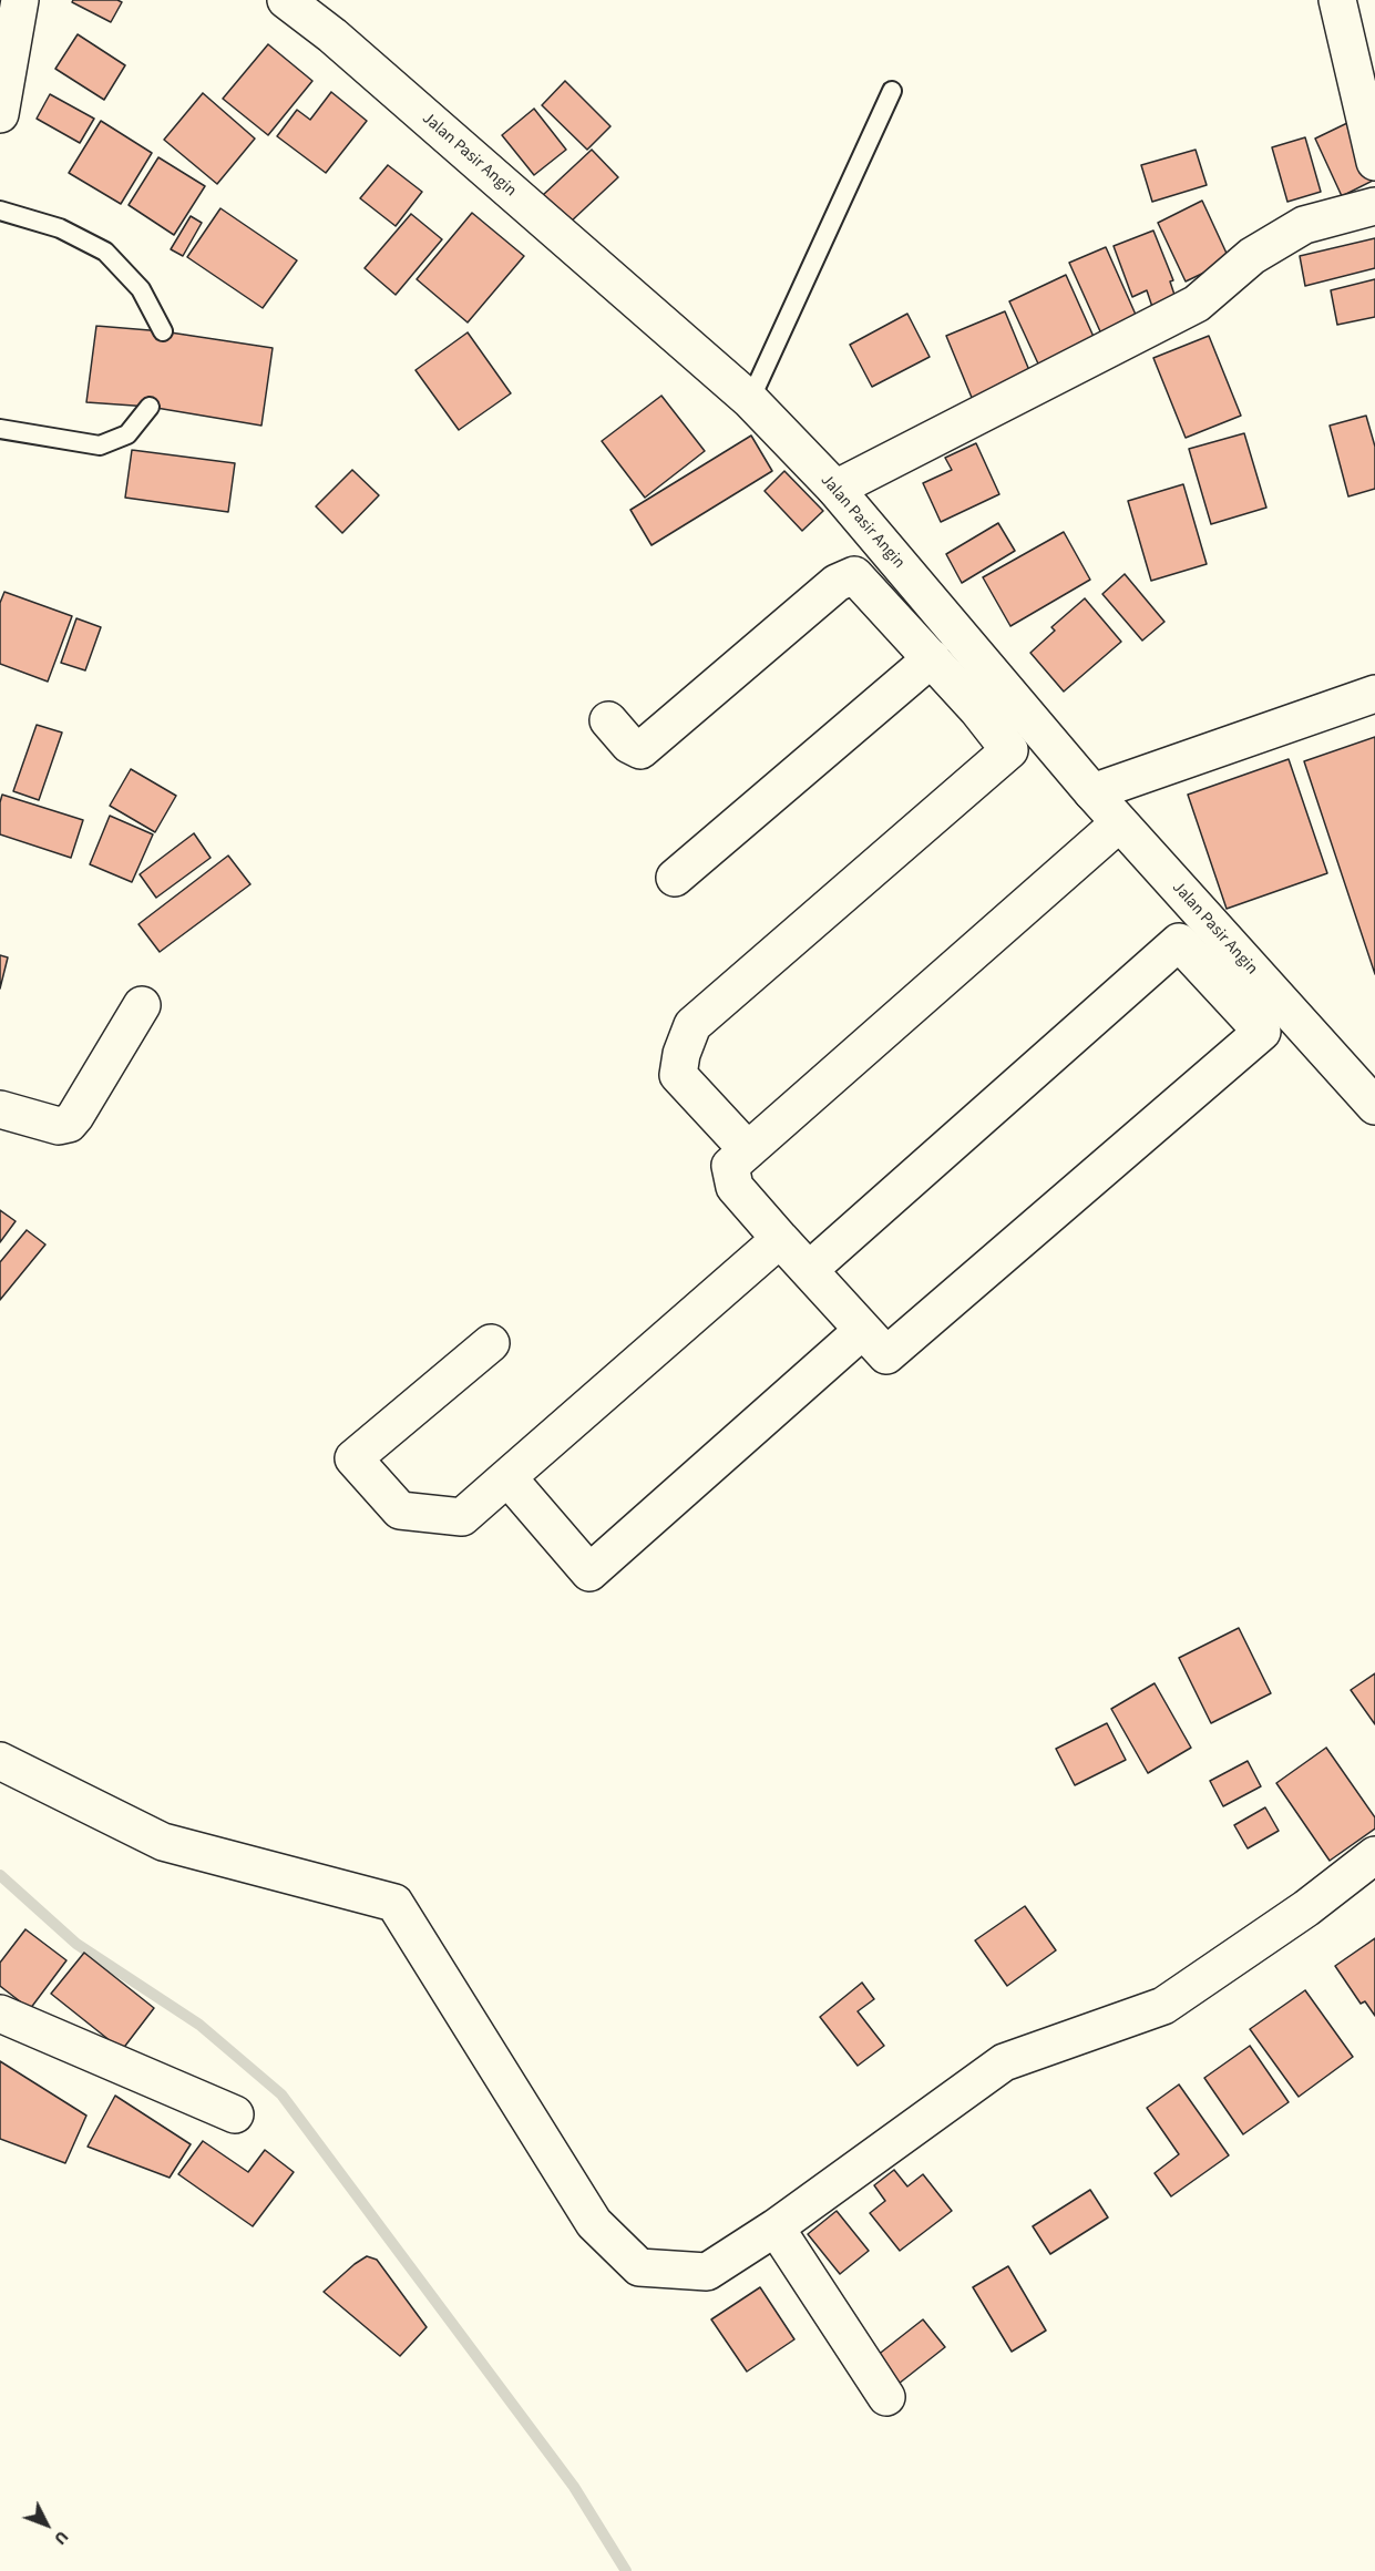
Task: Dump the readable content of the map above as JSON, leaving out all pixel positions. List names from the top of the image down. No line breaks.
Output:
{"streets":{"street":["Jalan Pasir Angin"]},"north":"bottom right"}
